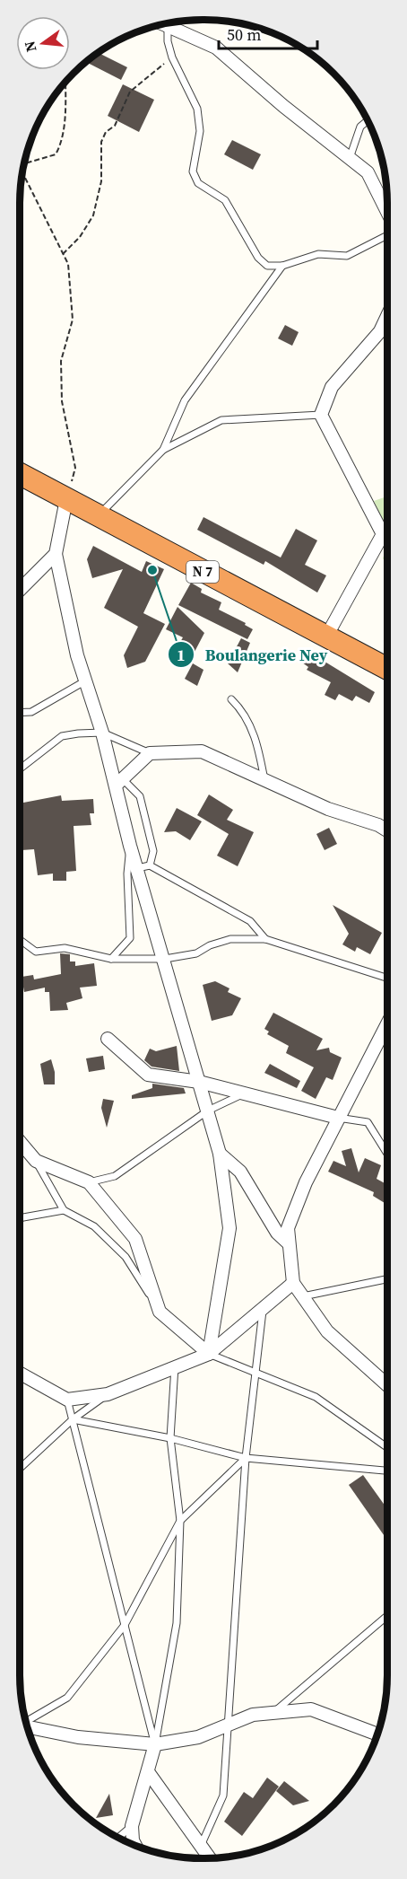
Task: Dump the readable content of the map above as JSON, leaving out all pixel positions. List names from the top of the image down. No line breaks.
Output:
{"streets":{"highway":["N 7"]},"places":["Boulangerie Ney"],"scale_bar":"50 m","north":"left"}
